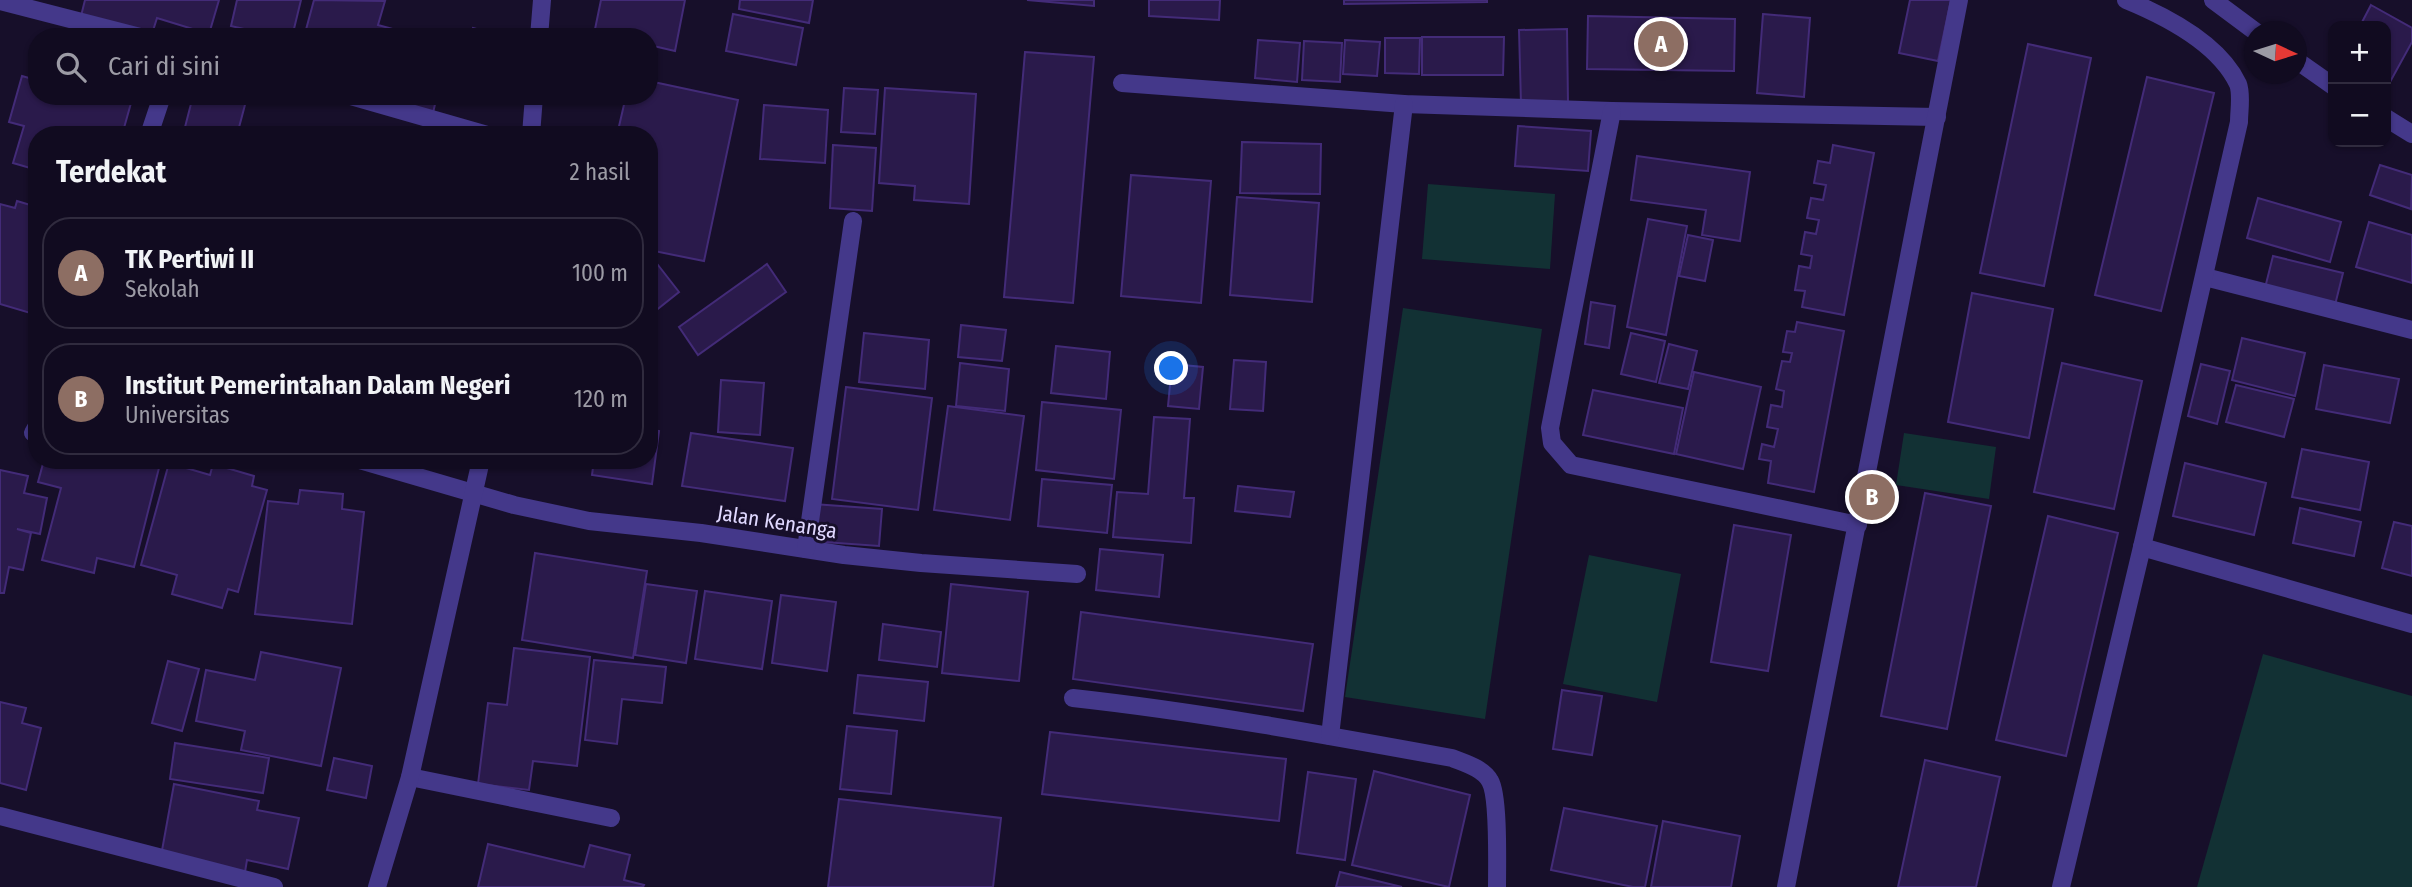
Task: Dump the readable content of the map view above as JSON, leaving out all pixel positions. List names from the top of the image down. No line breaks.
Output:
{"streets":{"street":["Jalan Kenanga"]},"north":"right","page":{"pins":["A","B"],"map_buttons":["+","−"],"search":"Cari di sini","heading":["Terdekat","2 hasil"],"list":[{"mark":"A","name":"TK Pertiwi II","note":"Sekolah","value":"100 m"},{"mark":"B","name":"Institut Pemerintahan Dalam Negeri","note":"Universitas","value":"120 m"}]}}
